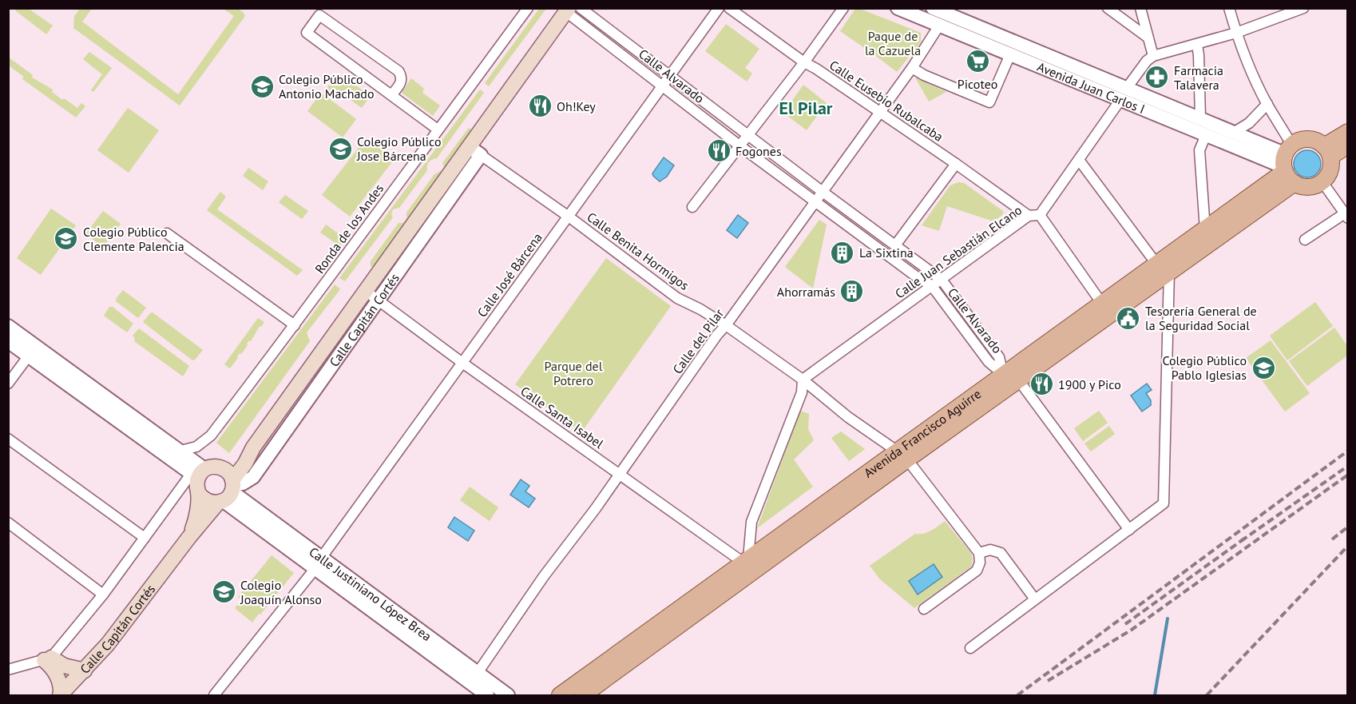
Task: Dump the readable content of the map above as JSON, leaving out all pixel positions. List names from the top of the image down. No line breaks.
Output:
{"streets":{"main road":["Calle Capitán Cortés","Avenida Francisco Aguirre"],"street":["Calle Alvarado","Avenida Juan Carlos I","Calle Eusebio Rubalcaba","Ronda de los Andes","Calle Benita Hormigos","Calle Juan Sebastián Elcano","Calle José Bárcena","Calle del Pilar","Calle Santa Isabel","Calle Justiniano López Brea"]},"crossings":[["Calle Alvarado","Calle Juan Sebastián Elcano"],["Calle Alvarado","Calle José Bárcena"],["Calle Alvarado","Calle Capitán Cortés"],["Calle Alvarado","Calle del Pilar"],["Calle Alvarado","Avenida Francisco Aguirre"],["Avenida Juan Carlos I","Calle Juan Sebastián Elcano"],["Avenida Juan Carlos I","Calle del Pilar"],["Avenida Juan Carlos I","Avenida Francisco Aguirre"],["Calle Eusebio Rubalcaba","Calle Juan Sebastián Elcano"],["Calle Eusebio Rubalcaba","Calle del Pilar"],["Calle Benita Hormigos","Calle Juan Sebastián Elcano"],["Calle Benita Hormigos","Calle José Bárcena"],["Calle Benita Hormigos","Calle Capitán Cortés"],["Calle Benita Hormigos","Calle del Pilar"],["Calle Benita Hormigos","Avenida Francisco Aguirre"],["Calle José Bárcena","Calle Santa Isabel"],["Calle José Bárcena","Calle Justiniano López Brea"],["Calle Capitán Cortés","Calle Santa Isabel"],["Calle Capitán Cortés","Calle Justiniano López Brea"],["Calle del Pilar","Calle Santa Isabel"],["Calle del Pilar","Calle Justiniano López Brea"],["Calle Santa Isabel","Avenida Francisco Aguirre"]],"districts":["El Pilar"],"parks":["Paque de la Cazuela","Parque del Potrero"],"places":{"supermarket":["Picoteo"],"pharmacy":["Farmacia Talavera"],"school or university":["Colegio Público Antonio Machado","Colegio Público Jose Bárcena","Colegio Público Clemente Palencia","Colegio Público Pablo Iglesias","Colegio Joaquín Alonso"],"restaurant":["Oh!Key","Fogones","1900 y Pico"],"building":["La Sixtina","Ahorramás"],"public building":["Tesorería General de la Seguridad Social"]}}
